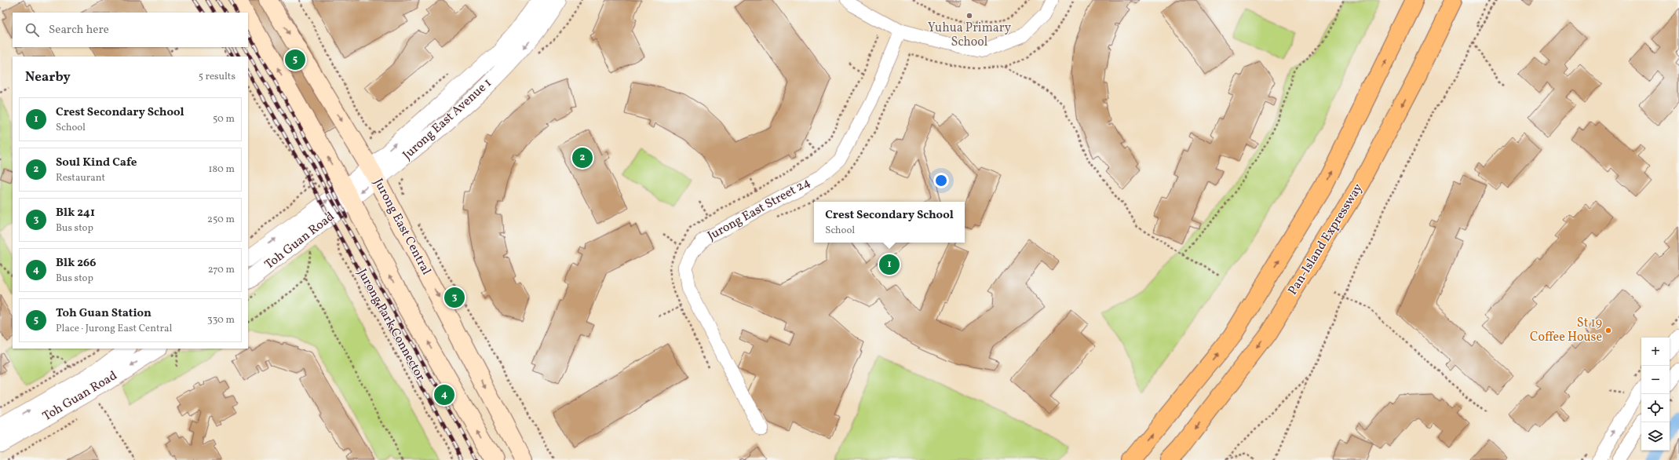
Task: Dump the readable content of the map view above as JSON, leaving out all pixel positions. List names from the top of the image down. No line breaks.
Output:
{"streets":{"highway":["Pan-Island Expressway"],"main road":["Jurong East Central"],"street":["Jurong East Avenue 1","Jurong East Street 24","Toh Guan Road"],"path":["Jurong Park Connector"]},"crossings":[["Jurong East Avenue 1","Jurong East Central"],["Jurong East Avenue 1","Toh Guan Road"]],"places":["Yuhua Primary School","St 19 Coffee House"],"page":{"search":"Search here","pins":["5","2","1","3","4"],"heading":["Nearby","5 results"],"list":[{"mark":"1","name":"Crest Secondary School","note":"School","value":"50 m"},{"mark":"2","name":"Soul Kind Cafe","note":"Restaurant","value":"180 m"},{"mark":"3","name":"Blk 241","note":"Bus stop","value":"250 m"},{"mark":"4","name":"Blk 266","note":"Bus stop","value":"270 m"},{"mark":"5","name":"Toh Guan Station","note":"Place · Jurong East Central","value":"330 m"}],"popup":["Crest Secondary School","School"],"map_buttons":["+","−"]}}
